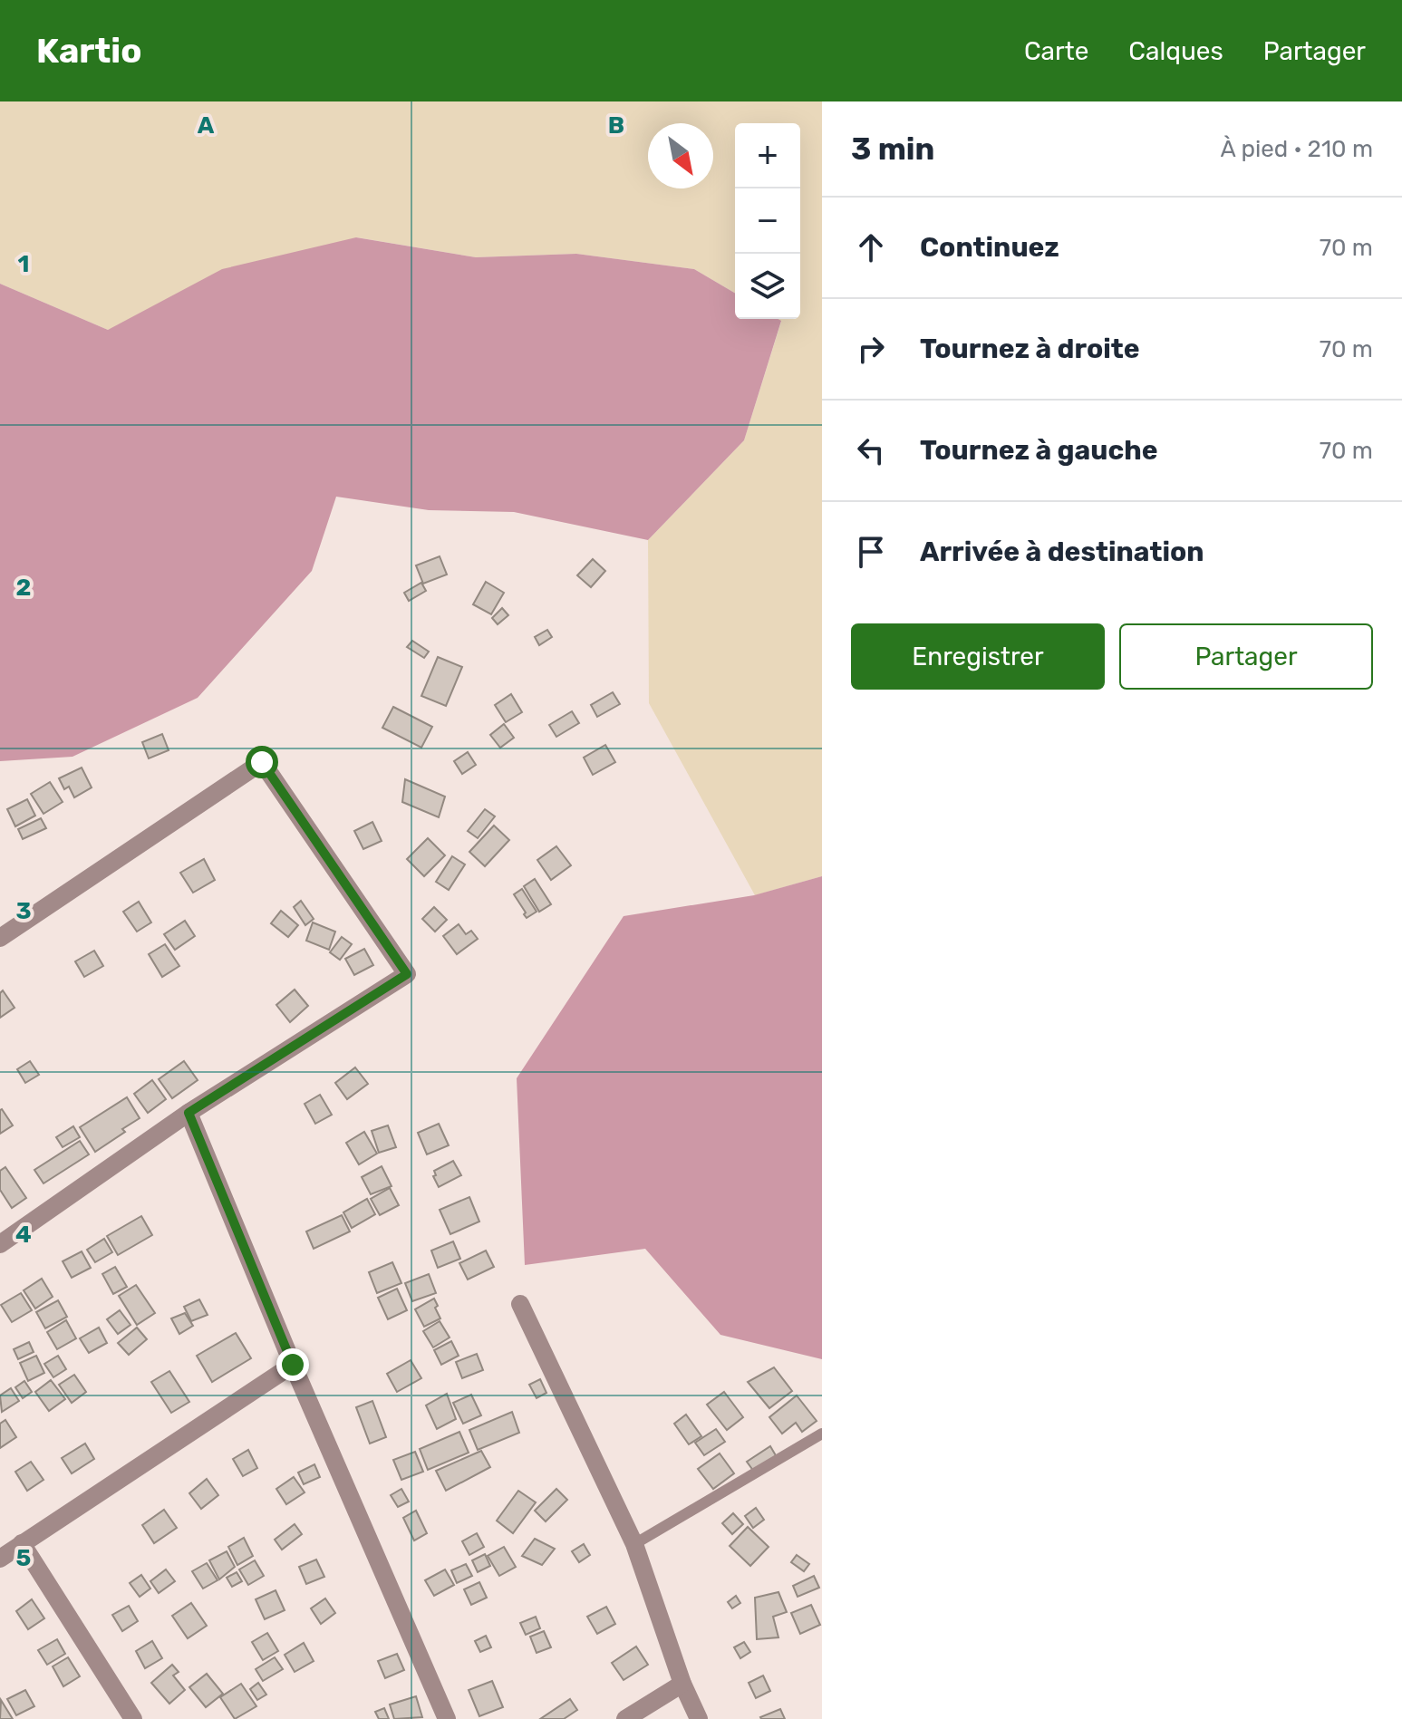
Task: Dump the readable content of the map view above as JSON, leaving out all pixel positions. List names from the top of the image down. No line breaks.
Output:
{"north":"bottom right","page":{"header":"Kartio","nav":["Carte","Calques","Partager"],"heading":["3 min","À pied · 210 m"],"map_buttons":["+","−"],"list":[["Continuez","70 m"],["Tournez à droite","70 m"],["Tournez à gauche","70 m"],"Arrivée à destination"],"buttons":["Enregistrer","Partager"]},"grid":{"columns":["A","B"],"rows":["1","2","3","4","5"]}}
